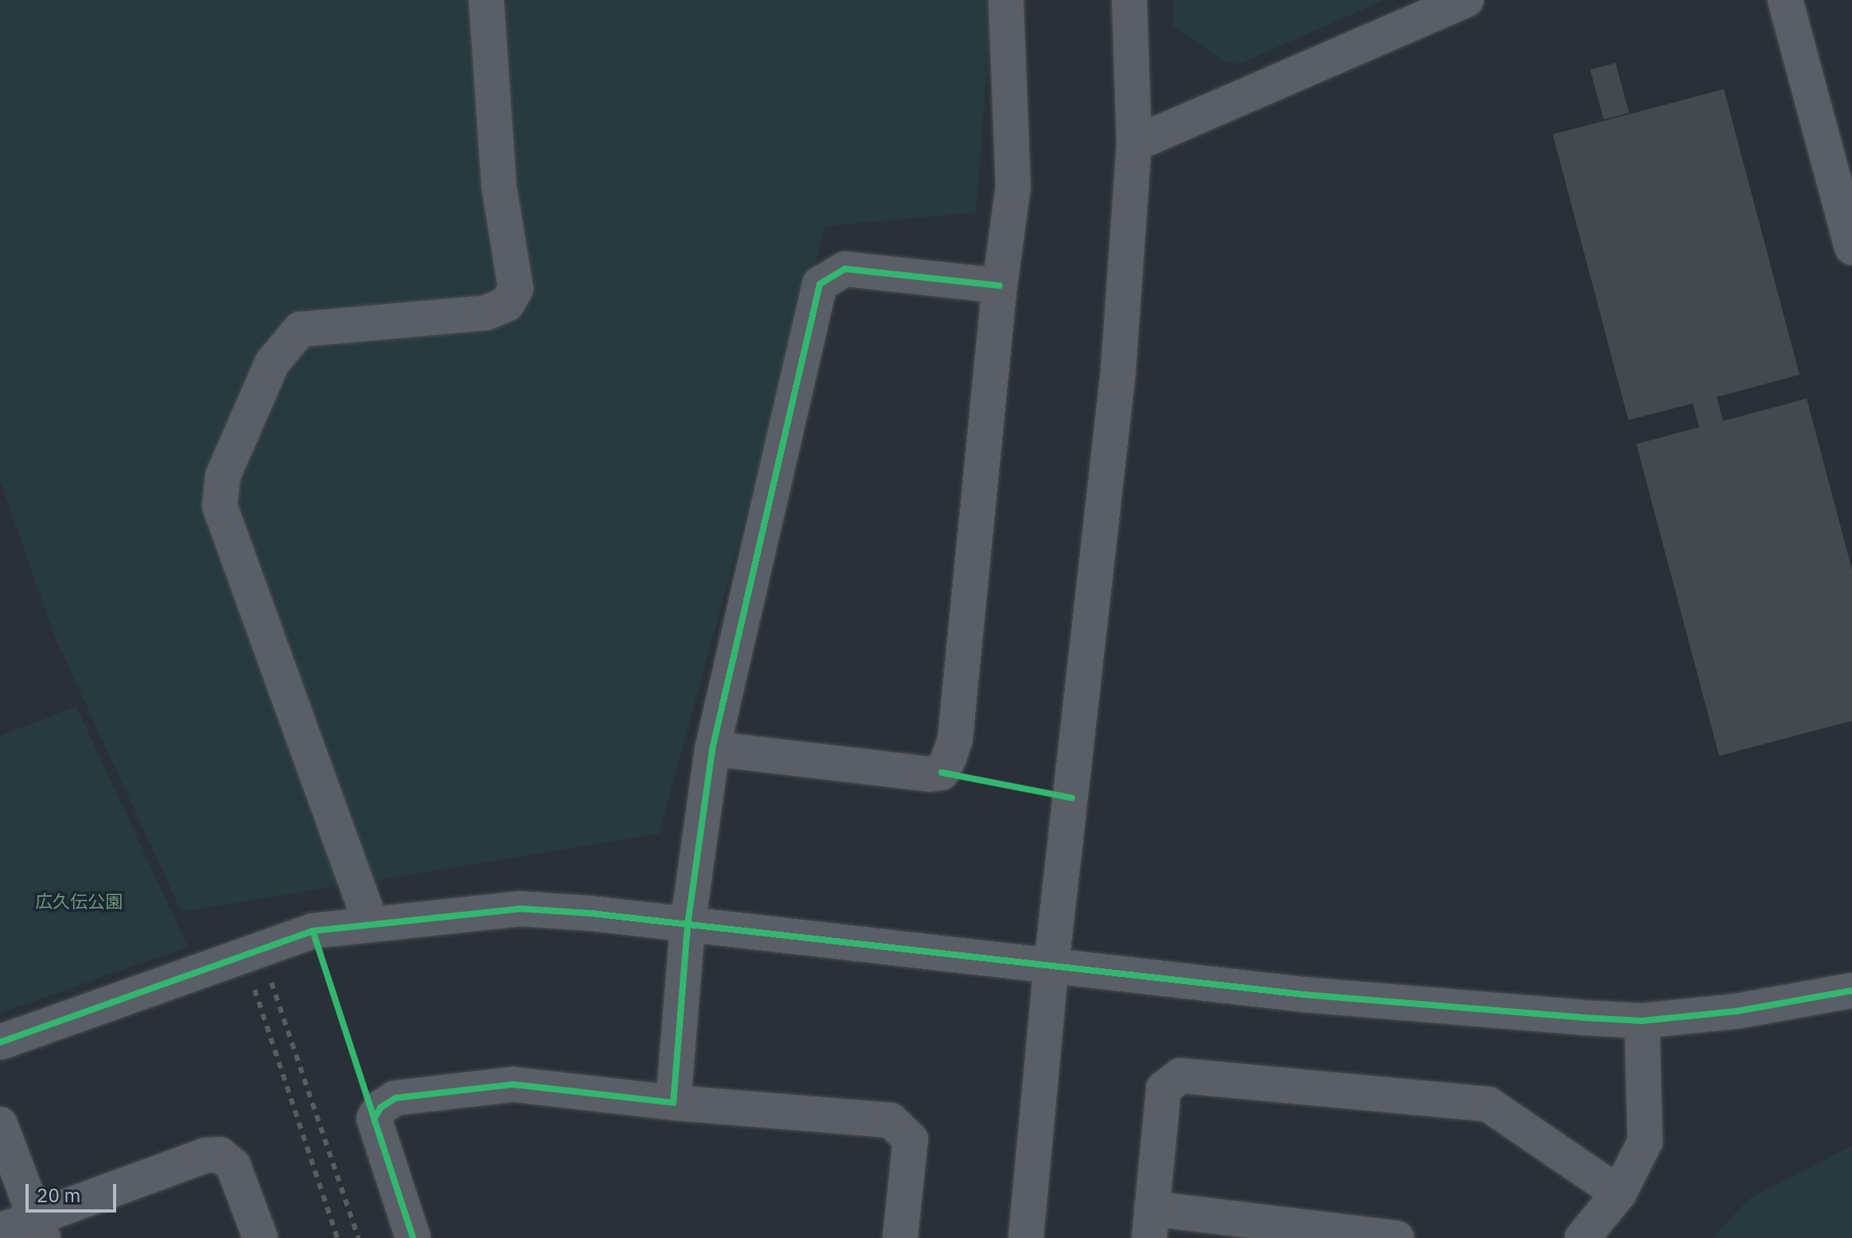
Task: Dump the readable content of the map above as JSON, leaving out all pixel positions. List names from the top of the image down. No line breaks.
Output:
{"parks":["広久伝公園"],"scale_bar":"20 m"}
